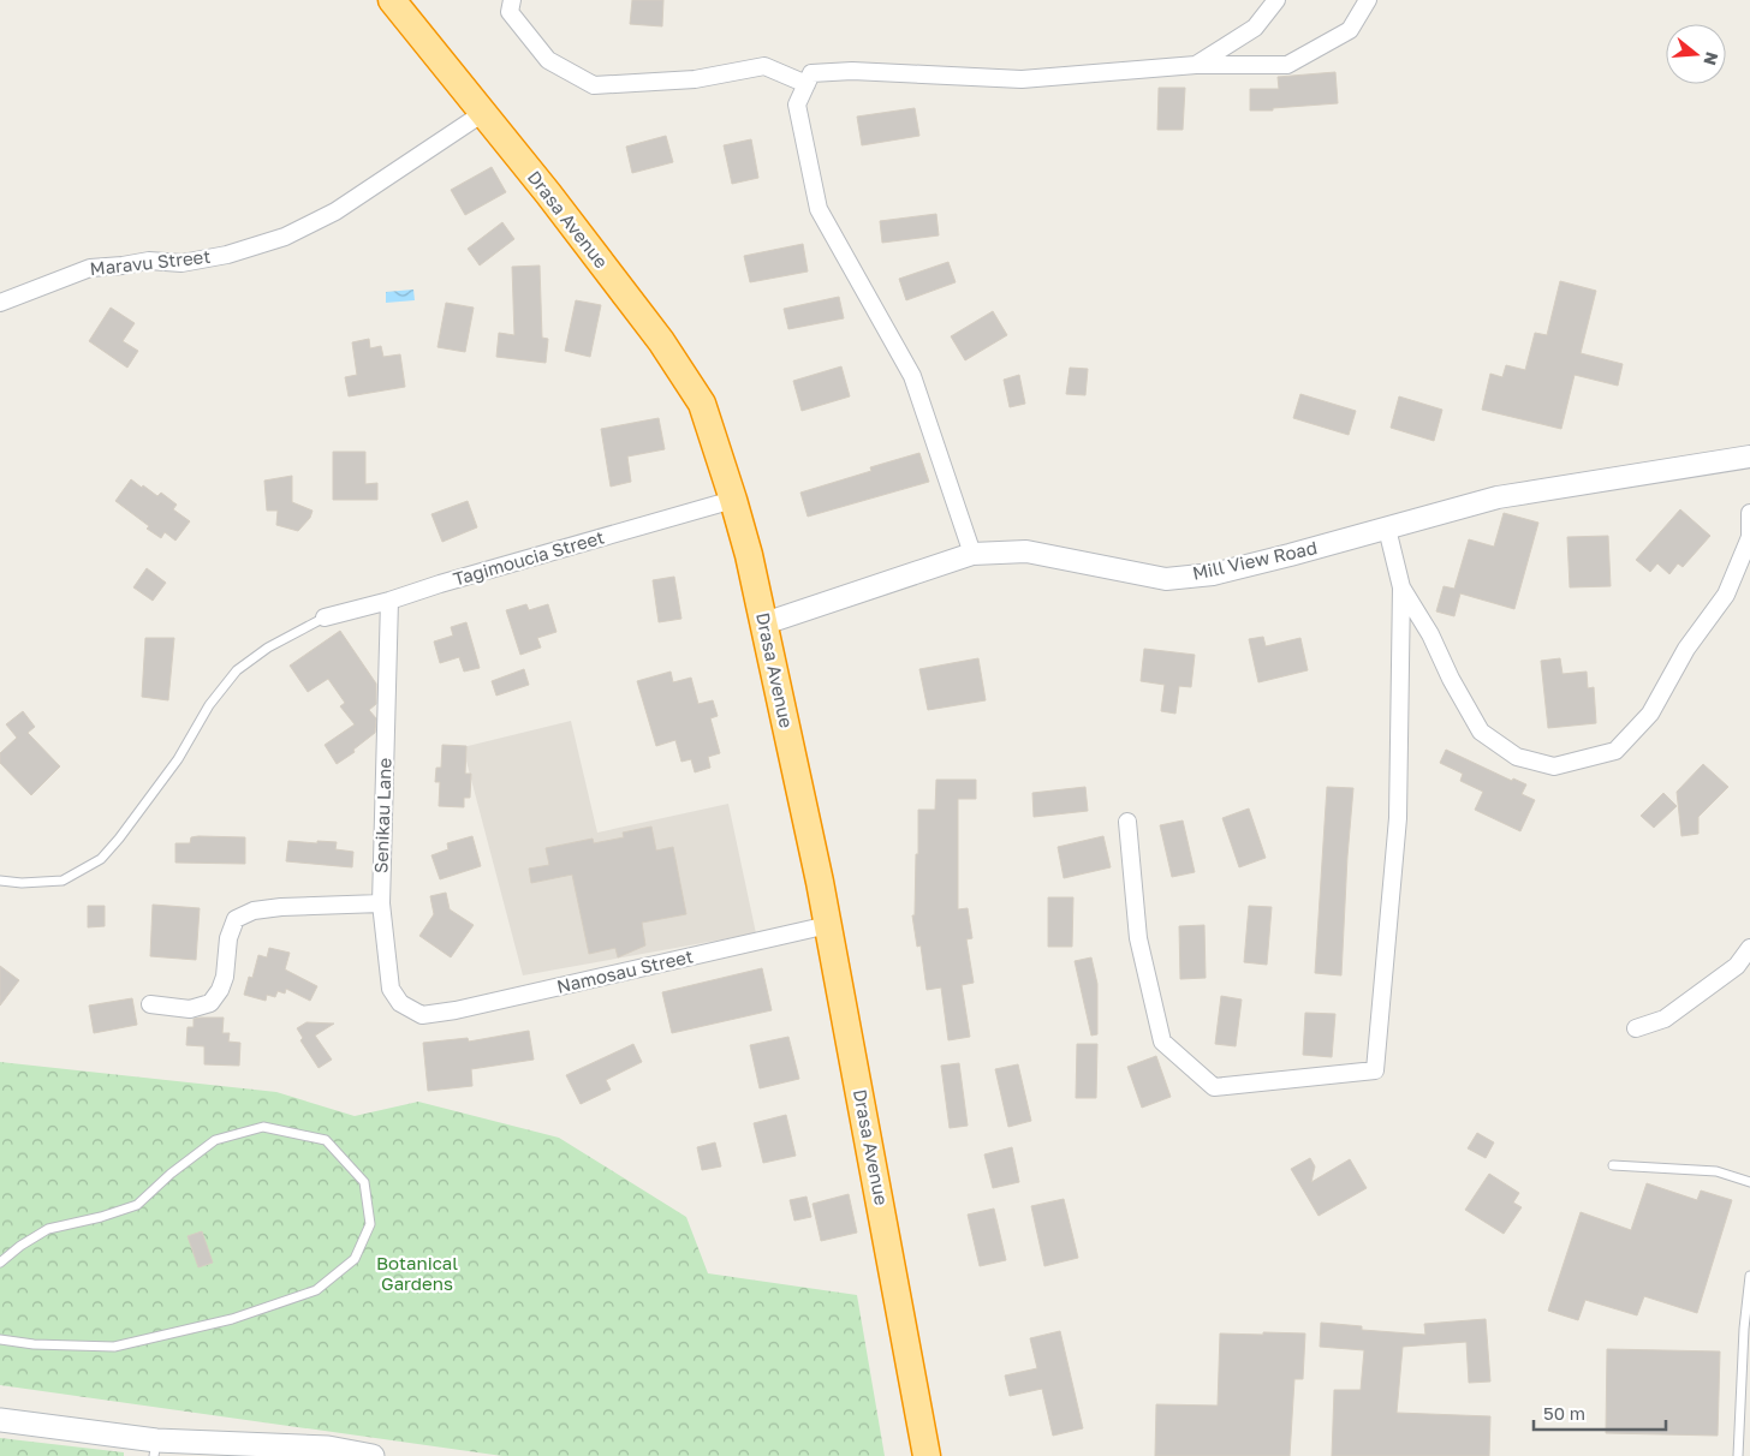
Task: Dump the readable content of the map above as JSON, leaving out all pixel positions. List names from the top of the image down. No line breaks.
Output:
{"streets":{"highway":["Drasa Avenue"],"street":["Maravu Street","Tagimoucia Street","Mill View Road","Senikau Lane","Namosau Street"]},"crossings":[["Drasa Avenue","Maravu Street"],["Drasa Avenue","Tagimoucia Street"],["Drasa Avenue","Mill View Road"],["Drasa Avenue","Namosau Street"],["Tagimoucia Street","Senikau Lane"],["Senikau Lane","Namosau Street"]],"parks":["Botanical Gardens"],"scale_bar":"50 m","north":"right"}
